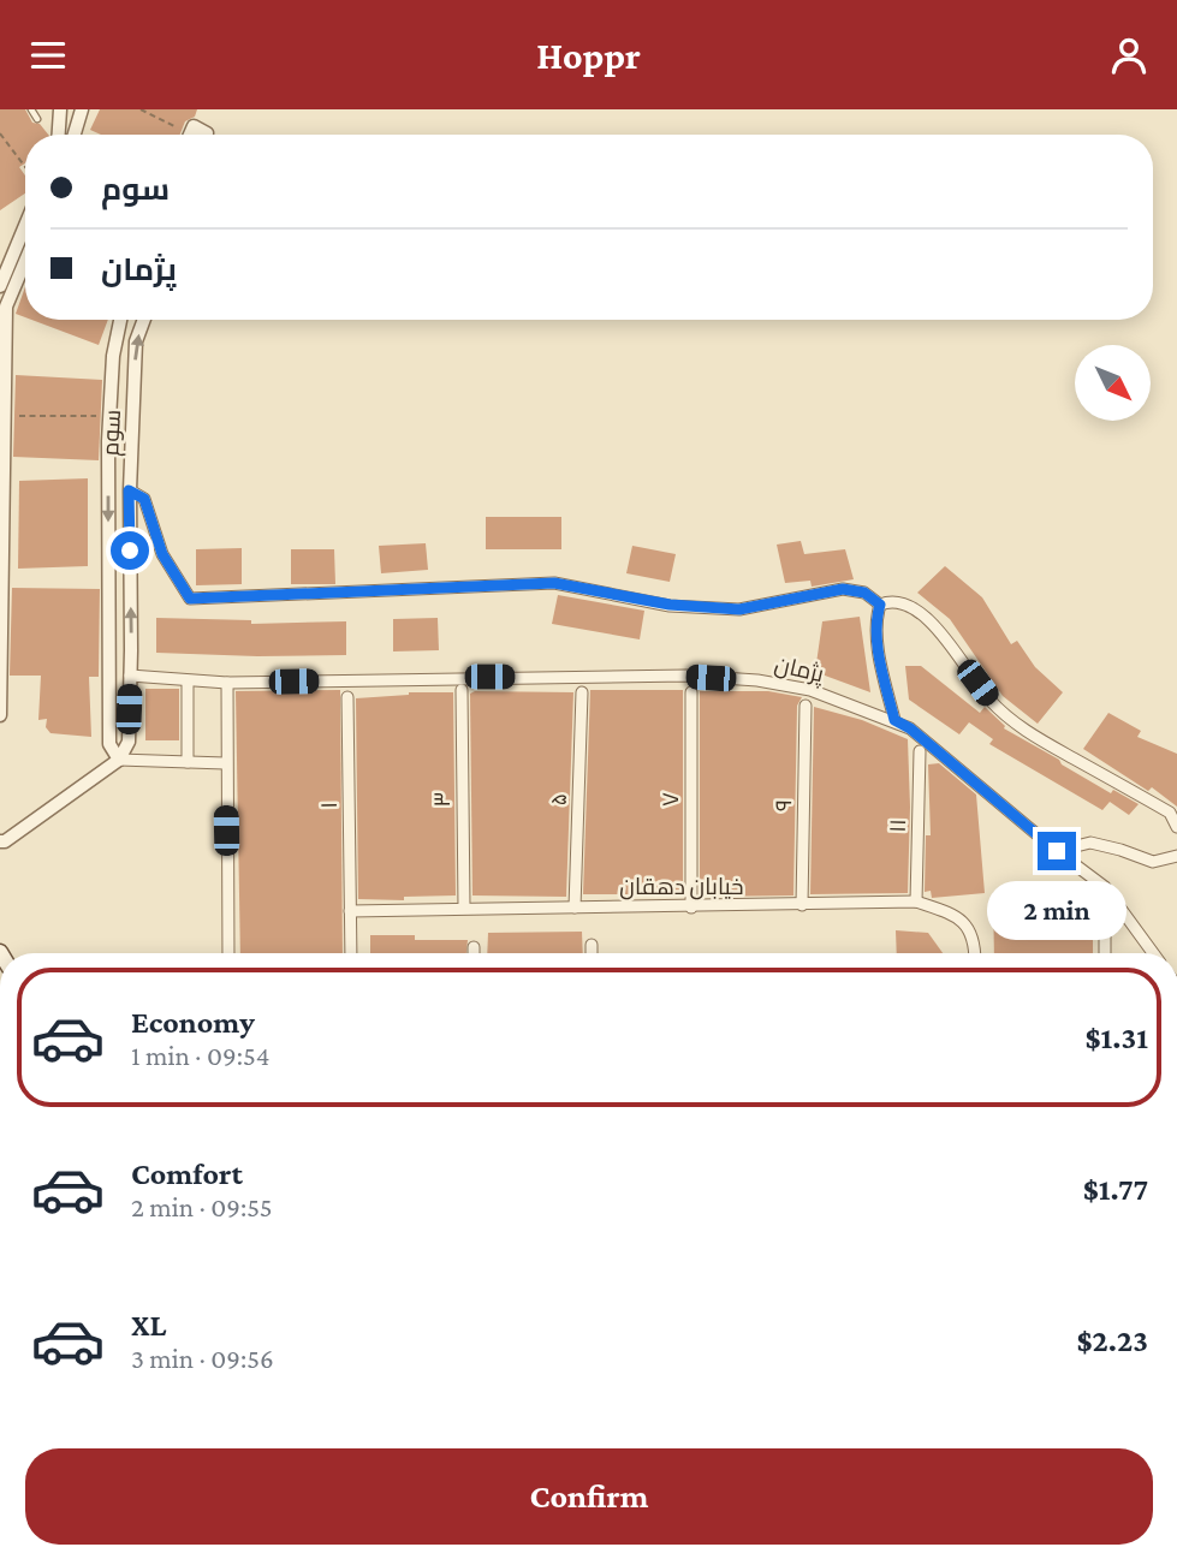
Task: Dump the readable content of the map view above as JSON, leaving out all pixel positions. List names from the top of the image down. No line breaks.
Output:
{"streets":{"street":["سوم","پژمان","۳","۵","۷","۱","۹","۱۱","خیابان دهقان"]},"crossings":[["سوم","پژمان"],["۳","خیابان دهقان"],["۵","خیابان دهقان"],["۷","خیابان دهقان"],["۱","خیابان دهقان"],["۹","خیابان دهقان"],["۱۱","خیابان دهقان"]],"north":"bottom right","page":{"header":"Hoppr","banner":["سوم","پژمان"],"bubble":"2 min","list":[{"name":"Economy","note":"1 min · 09:54","value":"$1.31"},{"name":"Comfort","note":"2 min · 09:55","value":"$1.77"},{"name":"XL","note":"3 min · 09:56","value":"$2.23"}],"buttons":"Confirm"}}
